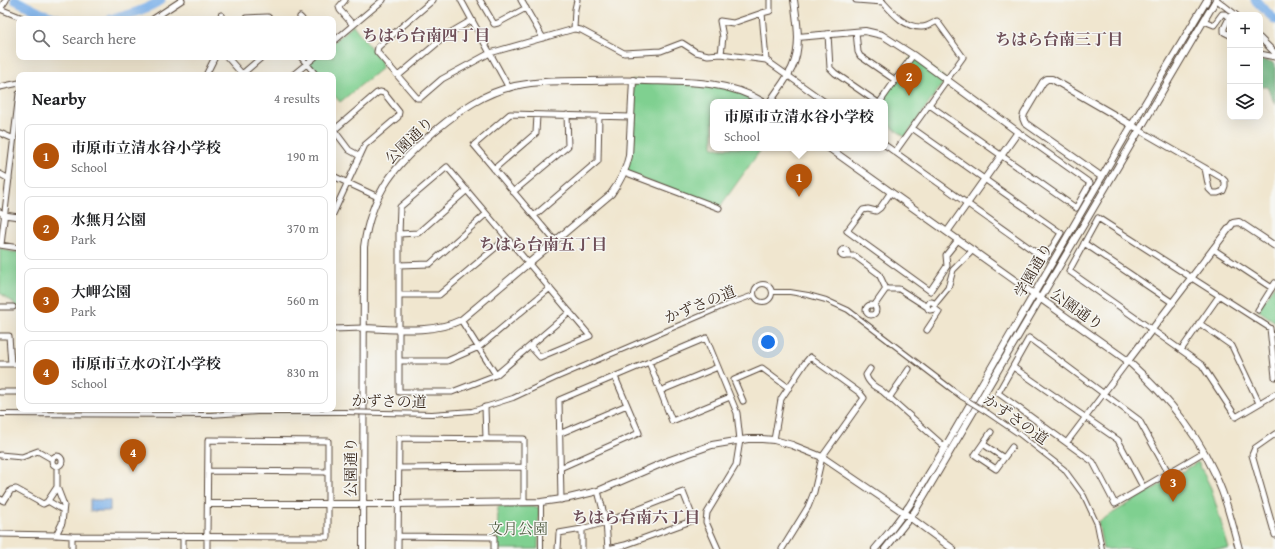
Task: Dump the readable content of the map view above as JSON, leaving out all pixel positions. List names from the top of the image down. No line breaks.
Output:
{"streets":{"street":["公園通り","学園通り","かずさの道"]},"crossings":[["公園通り","学園通り"]],"districts":["ちはら台南四丁目","ちはら台南三丁目","ちはら台南五丁目","ちはら台南六丁目"],"parks":["文月公園"],"page":{"map_buttons":["+","−"],"search":"Search here","pins":["2","1","4","3"],"heading":["Nearby","4 results"],"popup":["市原市立清水谷小学校","School"],"list":[{"mark":"1","name":"市原市立清水谷小学校","note":"School","value":"190 m"},{"mark":"2","name":"水無月公園","note":"Park","value":"370 m"},{"mark":"3","name":"大岬公園","note":"Park","value":"560 m"},{"mark":"4","name":"市原市立水の江小学校","note":"School","value":"830 m"}]}}
